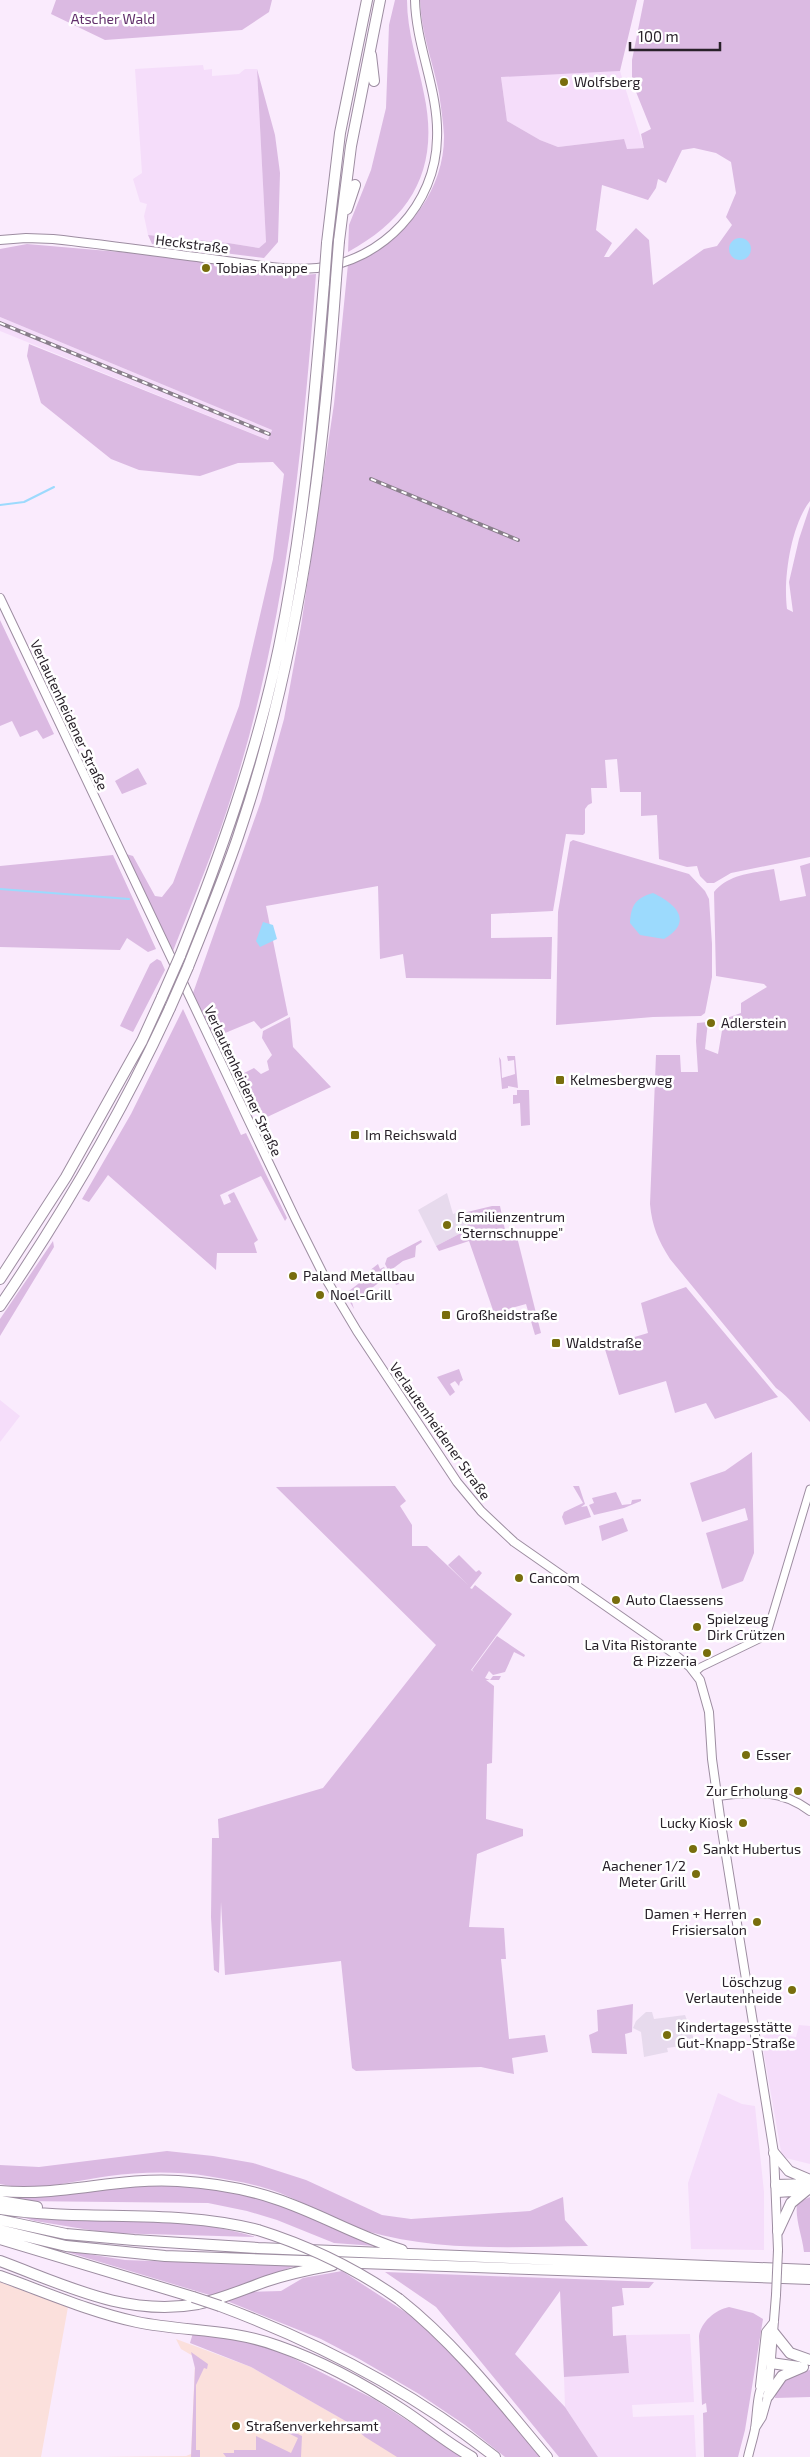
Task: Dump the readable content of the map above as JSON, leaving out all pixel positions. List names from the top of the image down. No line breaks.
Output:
{"streets":{"main road":["Heckstraße","Verlautenheidener Straße"]},"parks":["Atscher Wald"],"places":{"other":["Wolfsberg","Tobias Knappe","Adlerstein","Familienzentrum \"Sternschnuppe\"","Paland Metallbau","Noel-Grill","Cancom","Auto Claessens","Spielzeug Dirk Crützen","La Vita Ristorante & Pizzeria","Esser","Zur Erholung","Lucky Kiosk","Sankt Hubertus","Aachener 1/2 Meter Grill","Damen + Herren Frisiersalon","Löschzug Verlautenheide","Kindertagesstätte Gut-Knapp-Straße","Straßenverkehrsamt"],"transit":["Kelmesbergweg","Im Reichswald","Großheidstraße","Waldstraße"]},"scale_bar":"100 m"}
